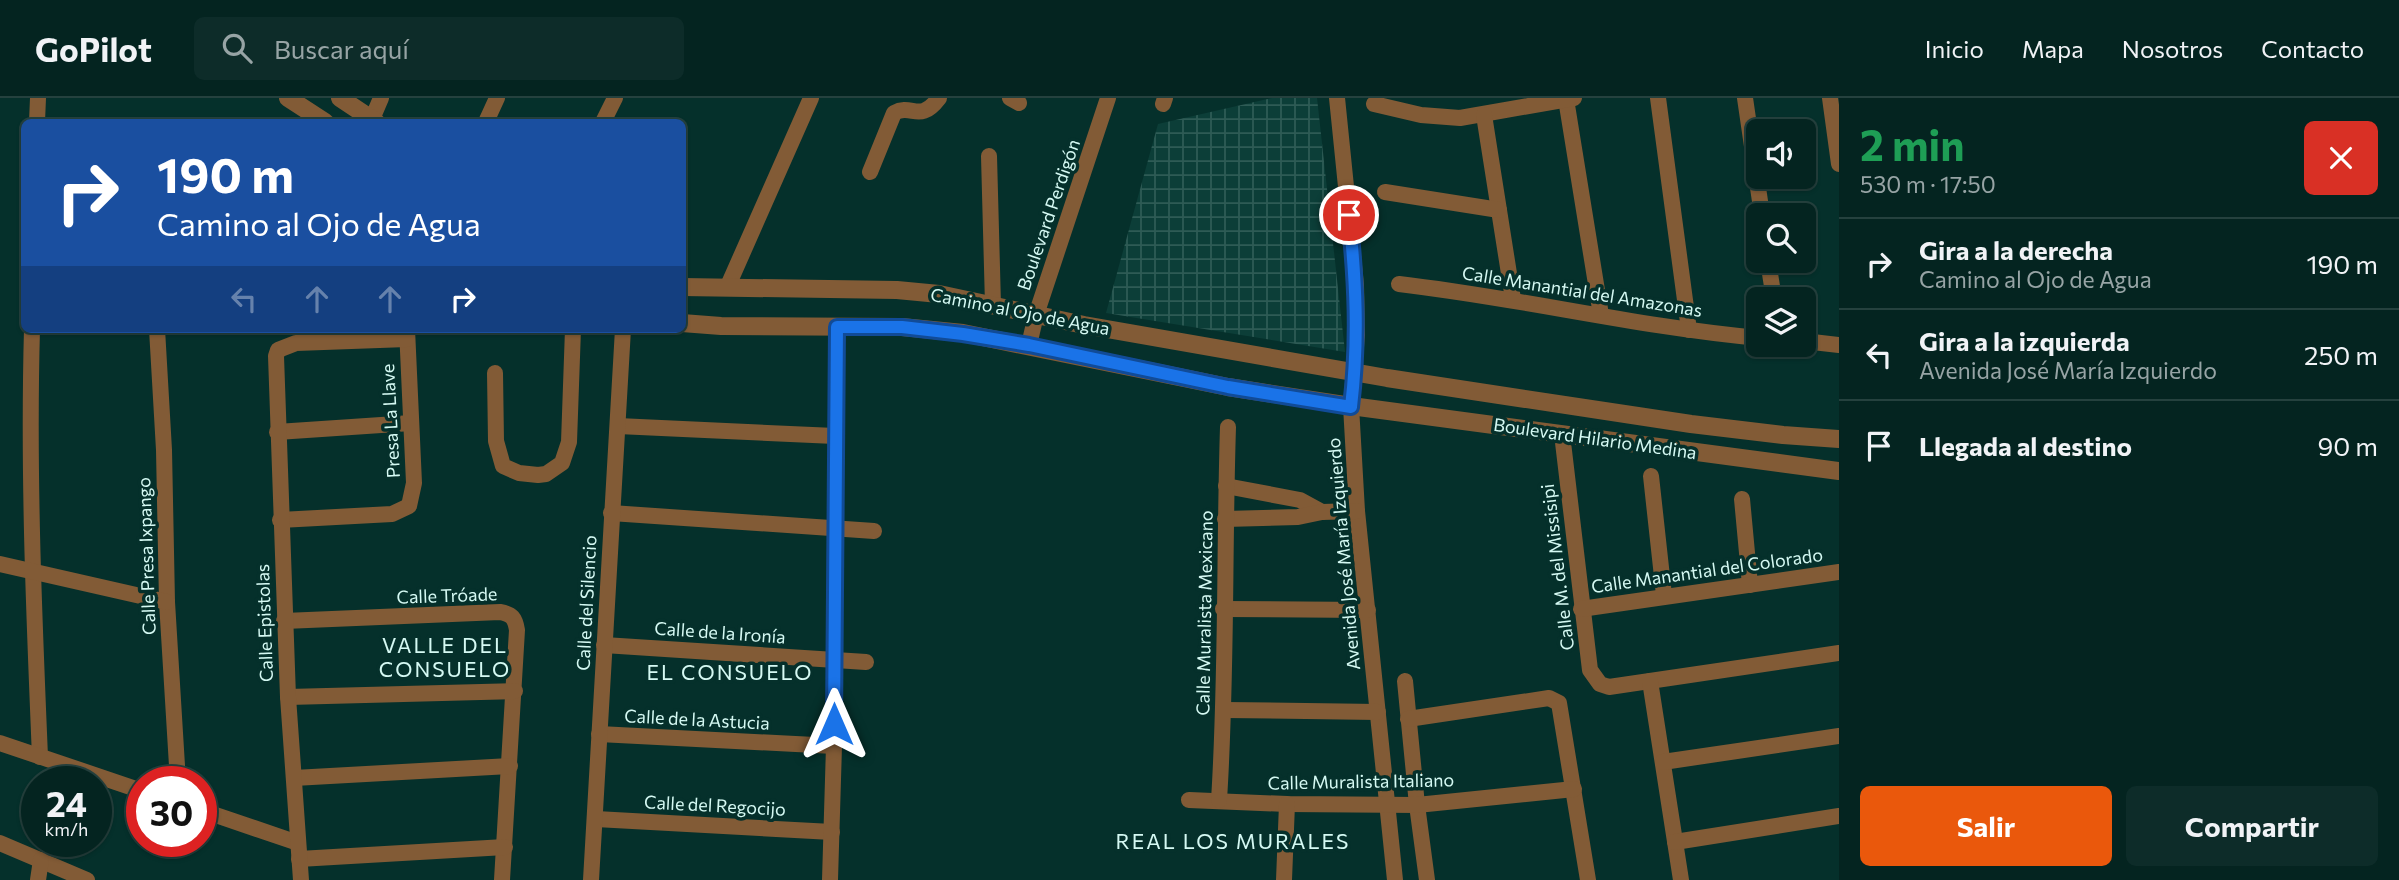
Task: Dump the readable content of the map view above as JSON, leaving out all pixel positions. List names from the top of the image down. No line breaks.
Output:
{"streets":{"street":["Boulevard Perdigón","Calle Manantial del Amazonas","Camino al Ojo de Agua","Presa La Llave","Boulevard Hilario Medina","Avenida José María Izquierdo","Calle Presa Ixpango","Calle M. del Missisipi","Calle Manantial del Colorado","Calle Tróade","Calle del Silencio","Calle Muralista Mexicano","Calle Epistolas","Calle de la Ironía","Calle de la Astucia","Calle Muralista Italiano","Calle del Regocijo"]},"crossings":[["Boulevard Perdigón","Camino al Ojo de Agua"],["Camino al Ojo de Agua","Boulevard Hilario Medina"],["Camino al Ojo de Agua","Avenida José María Izquierdo"],["Presa La Llave","Calle Epistolas"],["Boulevard Hilario Medina","Avenida José María Izquierdo"],["Boulevard Hilario Medina","Calle M. del Missisipi"],["Avenida José María Izquierdo","Calle Muralista Italiano"],["Calle M. del Missisipi","Calle Manantial del Colorado"],["Calle Tróade","Calle Epistolas"],["Calle del Silencio","Calle de la Ironía"],["Calle del Silencio","Calle de la Astucia"],["Calle del Silencio","Calle del Regocijo"],["Calle Muralista Mexicano","Calle Muralista Italiano"]],"districts":["VALLE DEL CONSUELO","EL CONSUELO","REAL LOS MURALES"],"page":{"header":"GoPilot","search":"Buscar aquí","nav":["Inicio","Mapa","Nosotros","Contacto"],"heading":["2 min","530 m · 17:50"],"turn":["190 m","Camino al Ojo de Agua"],"list":[{"name":"Gira a la derecha","note":"Camino al Ojo de Agua","value":"190 m"},{"name":"Gira a la izquierda","note":"Avenida José María Izquierdo","value":"250 m"},{"name":"Llegada al destino","value":"90 m"}],"speed":"24 km/h","limit":"30","buttons":["Salir","Compartir"]}}
